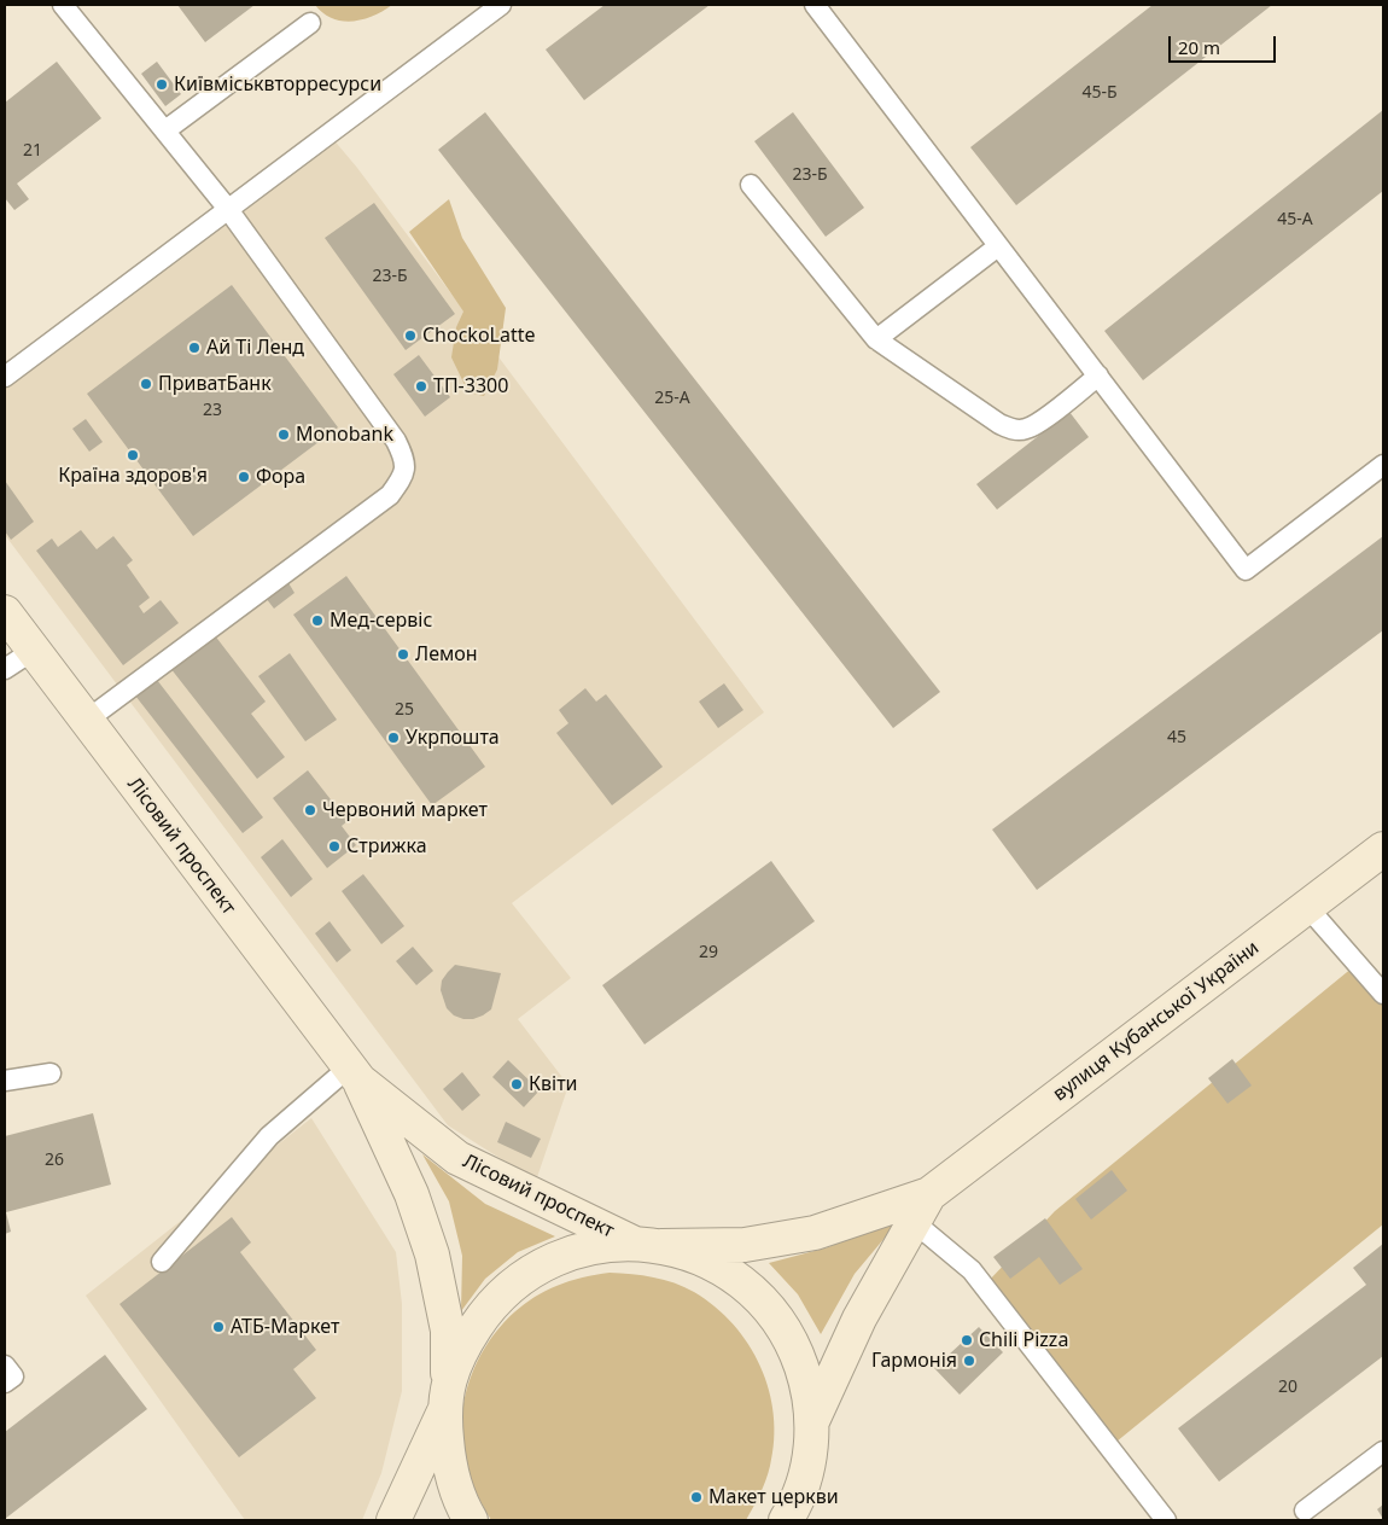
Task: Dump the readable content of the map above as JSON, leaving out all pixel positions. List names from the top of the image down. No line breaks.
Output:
{"streets":{"street":["Лісовий проспект","вулиця Кубанської України"]},"crossings":[["Лісовий проспект","вулиця Кубанської України"]],"places":["Київміськвторресурси","ChockoLatte","Ай Ті Ленд","ПриватБанк","ТП-3300","Monobank","Країна здоров'я","Фора","Мед-сервіс","Лемон","Укрпошта","Червоний маркет","Стрижка","Квіти","АТБ-Маркет","Chili Pizza","Гармонія","Макет церкви"],"house_numbers":["45-Б","21","23-Б","45-А","23-Б","25-А","23","25","45","29","26","20"],"scale_bar":"20 m"}
